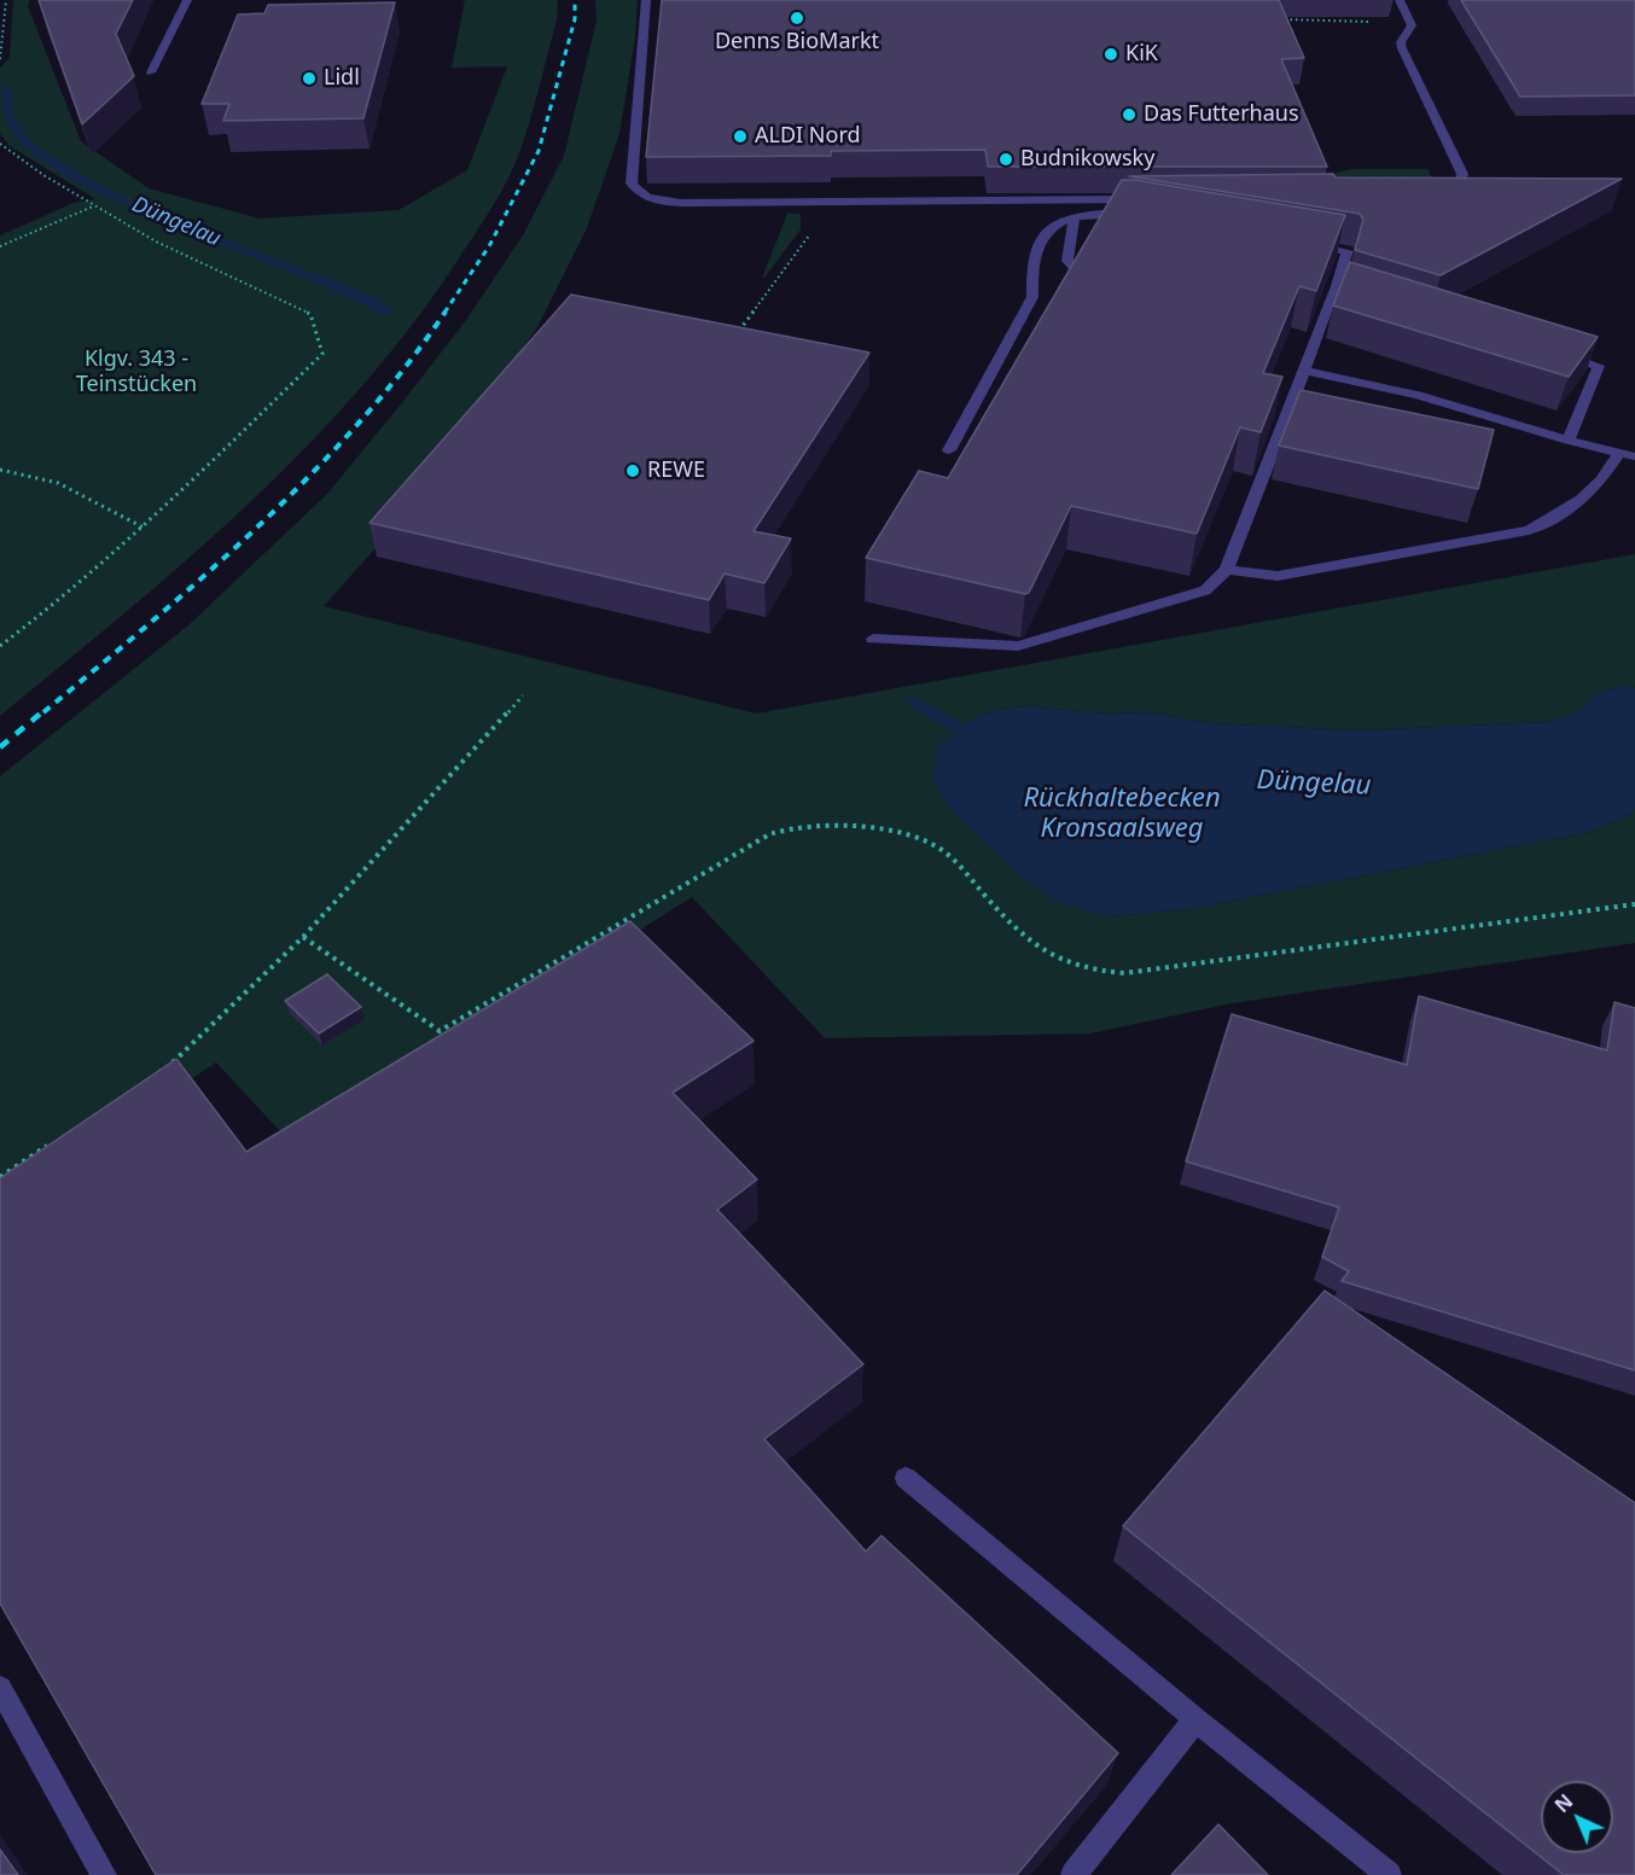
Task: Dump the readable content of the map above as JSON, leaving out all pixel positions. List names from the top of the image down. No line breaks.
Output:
{"water":["Düngelau","Rückhaltebecken Kronsaalsweg"],"parks":["Klgv. 343 - Teinstücken"],"places":["Denns BioMarkt","KiK","Lidl","Das Futterhaus","ALDI Nord","Budnikowsky","REWE"],"north":"top left"}
